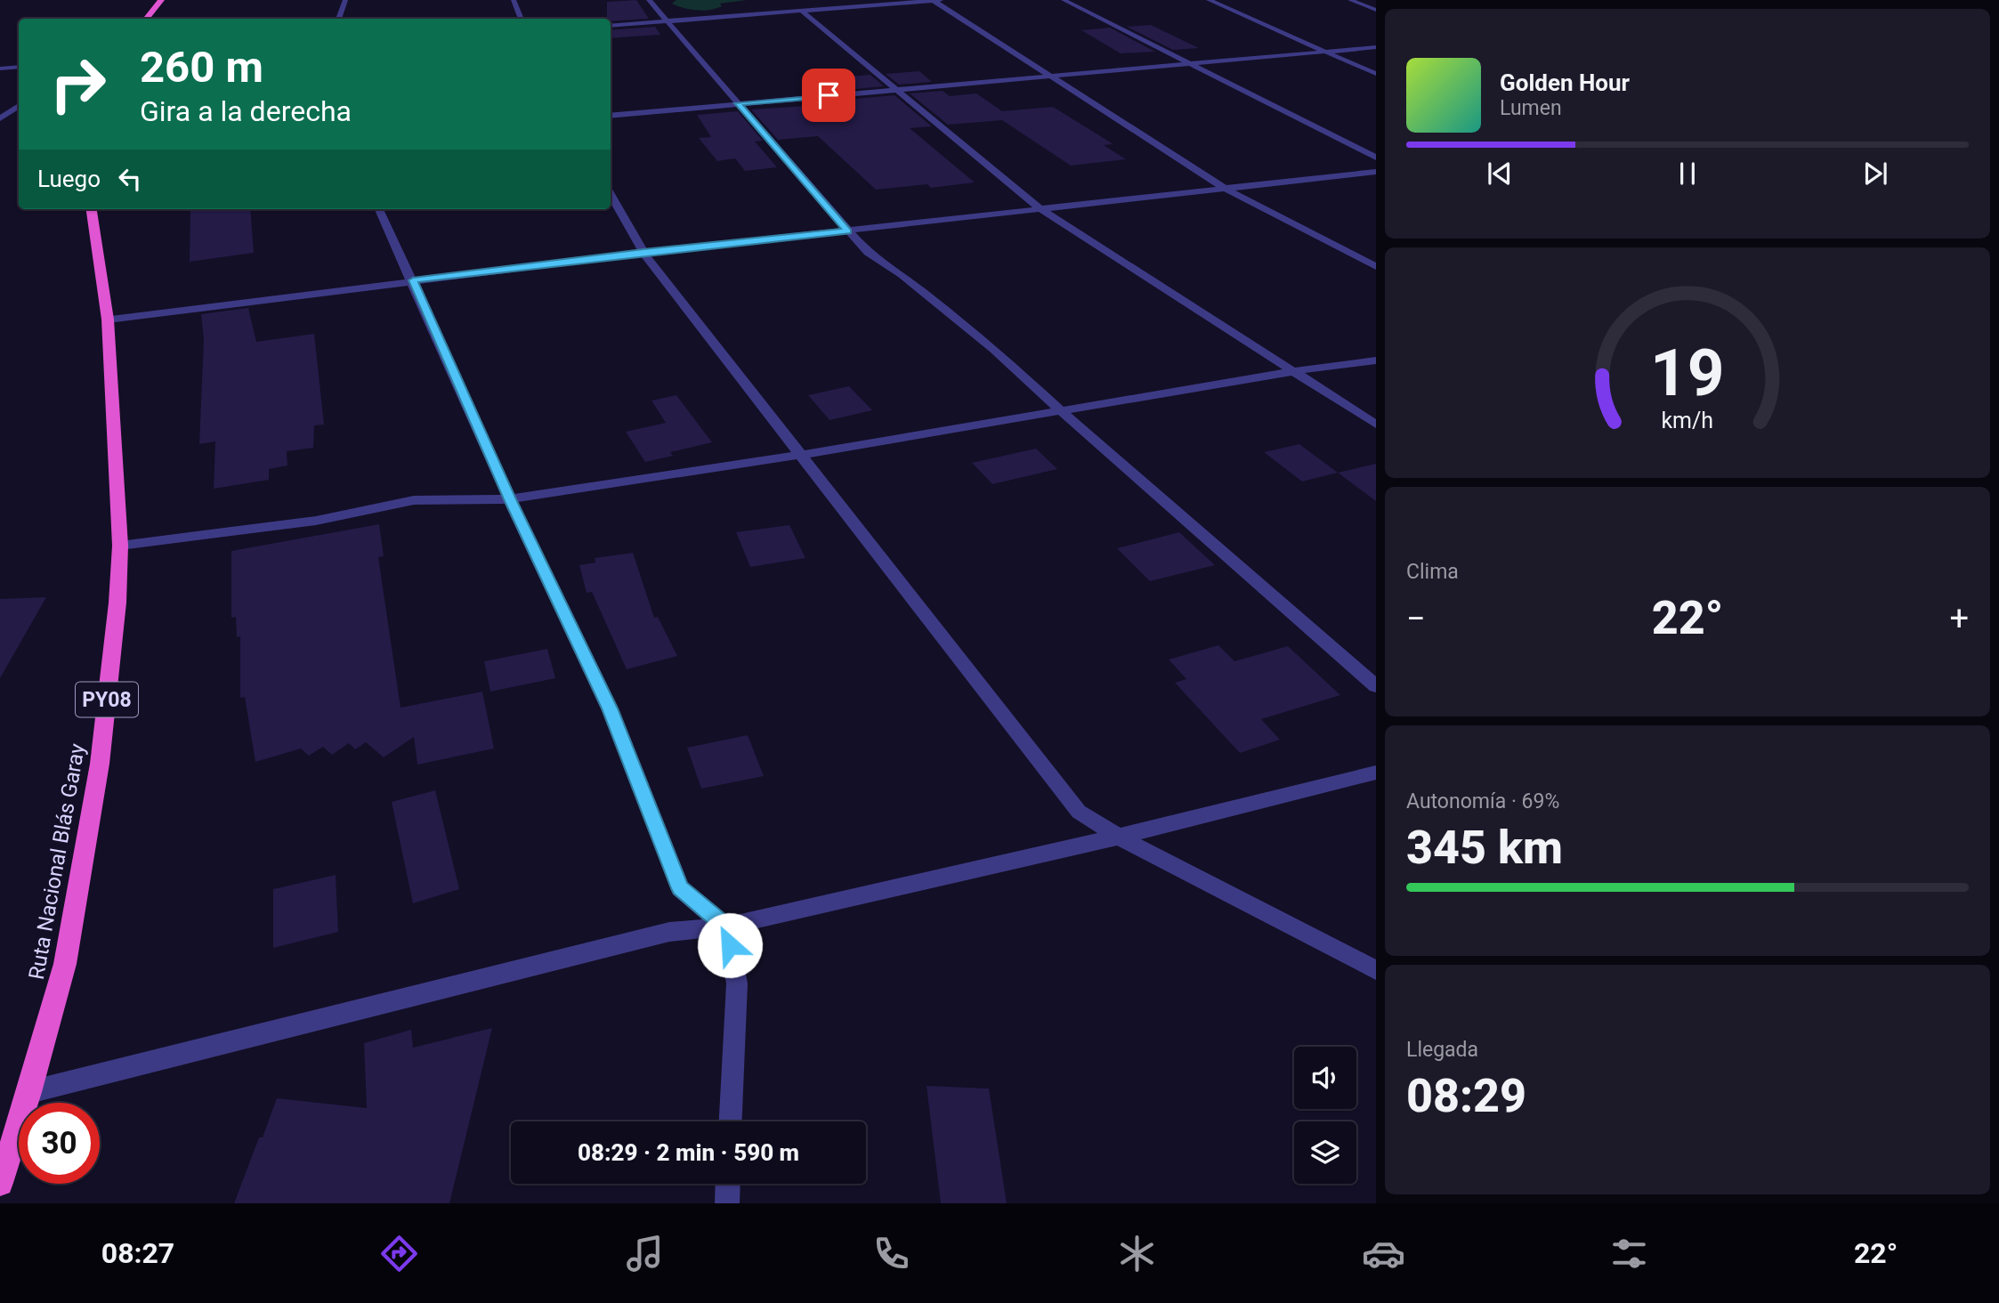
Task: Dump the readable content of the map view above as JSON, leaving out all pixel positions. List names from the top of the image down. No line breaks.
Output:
{"streets":{"highway":["PY08","Ruta Nacional Blás Garay"]},"page":{"turn":["260 m","Gira a la derecha"],"song":["Golden Hour","Lumen"],"then":"Luego","tile":["Clima",["Autonomía · 69%","345 km"],["Llegada","08:29"]],"heat":["−","22°","+"],"limit":"30","trip":"08:29 · 2 min · 590 m","tabs":["08:27","22°"],"gauge":["19","km/h"]}}
